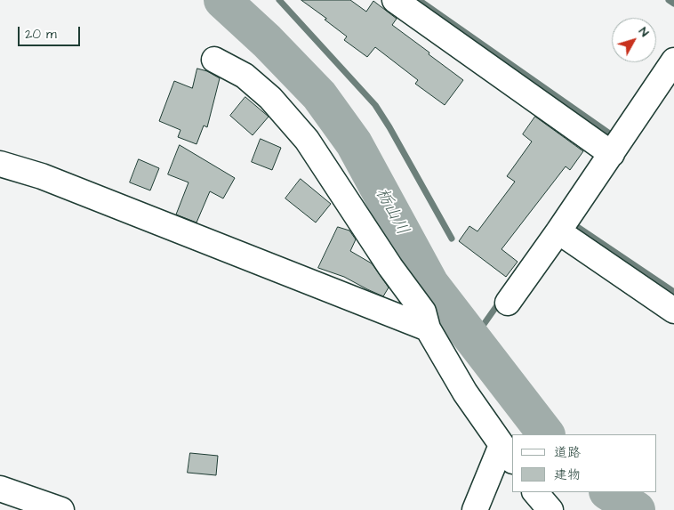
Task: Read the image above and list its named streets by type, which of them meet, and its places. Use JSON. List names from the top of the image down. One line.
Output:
{"water":["栃山川"],"legend":["道路","建物"],"scale_bar":"20 m","north":"top right"}
